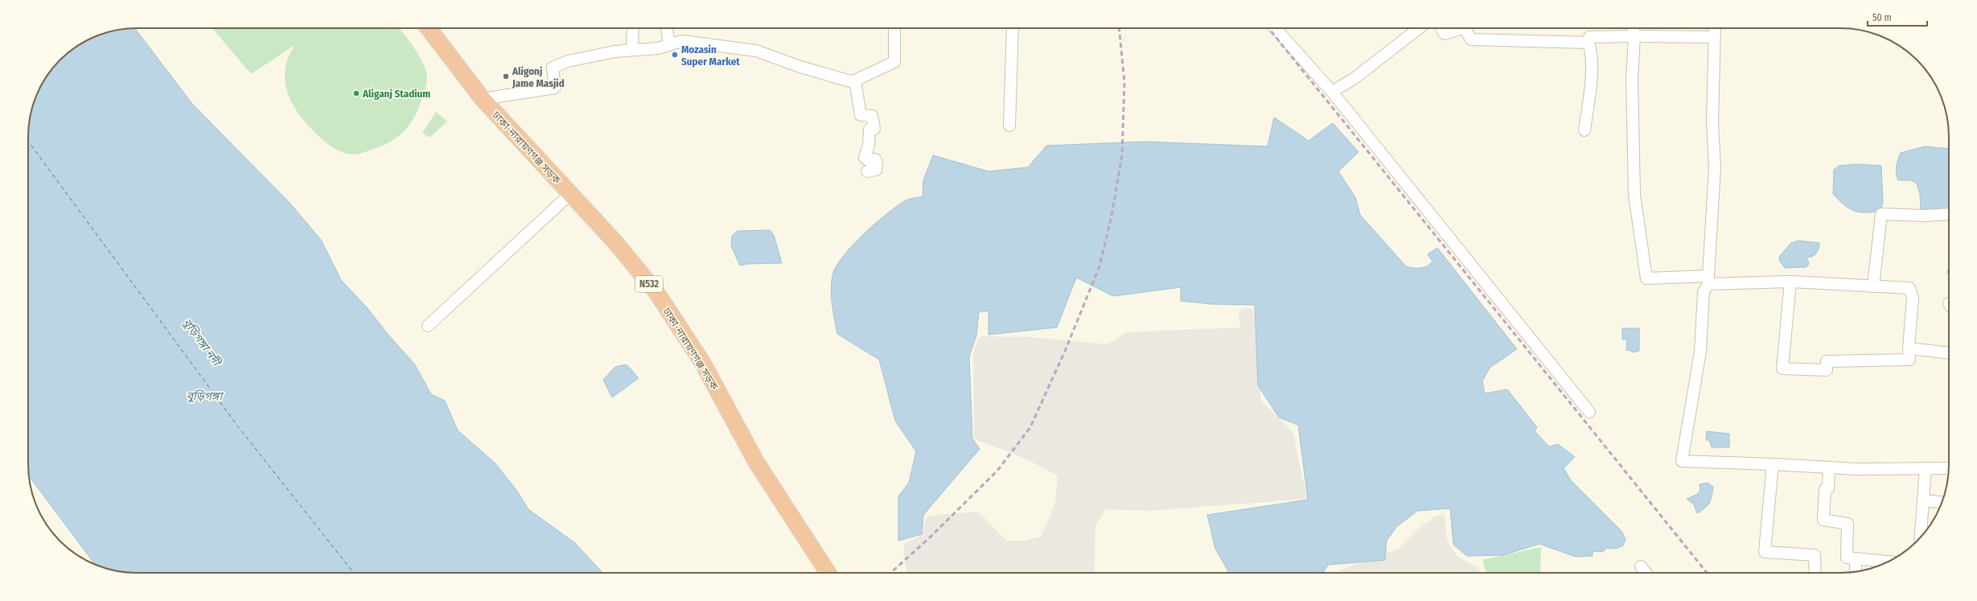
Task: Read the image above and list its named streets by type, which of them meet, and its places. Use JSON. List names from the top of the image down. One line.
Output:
{"streets":{"highway":["ঢাকা-নারায়ণগঞ্জ সড়ক","N532"]},"water":["বুড়িগঙ্গা নদী","বুড়িগঙ্গা"],"places":["Mozasin Super Market","Aligonj Jame Masjid","Aliganj Stadium"],"scale_bar":"50 m"}
